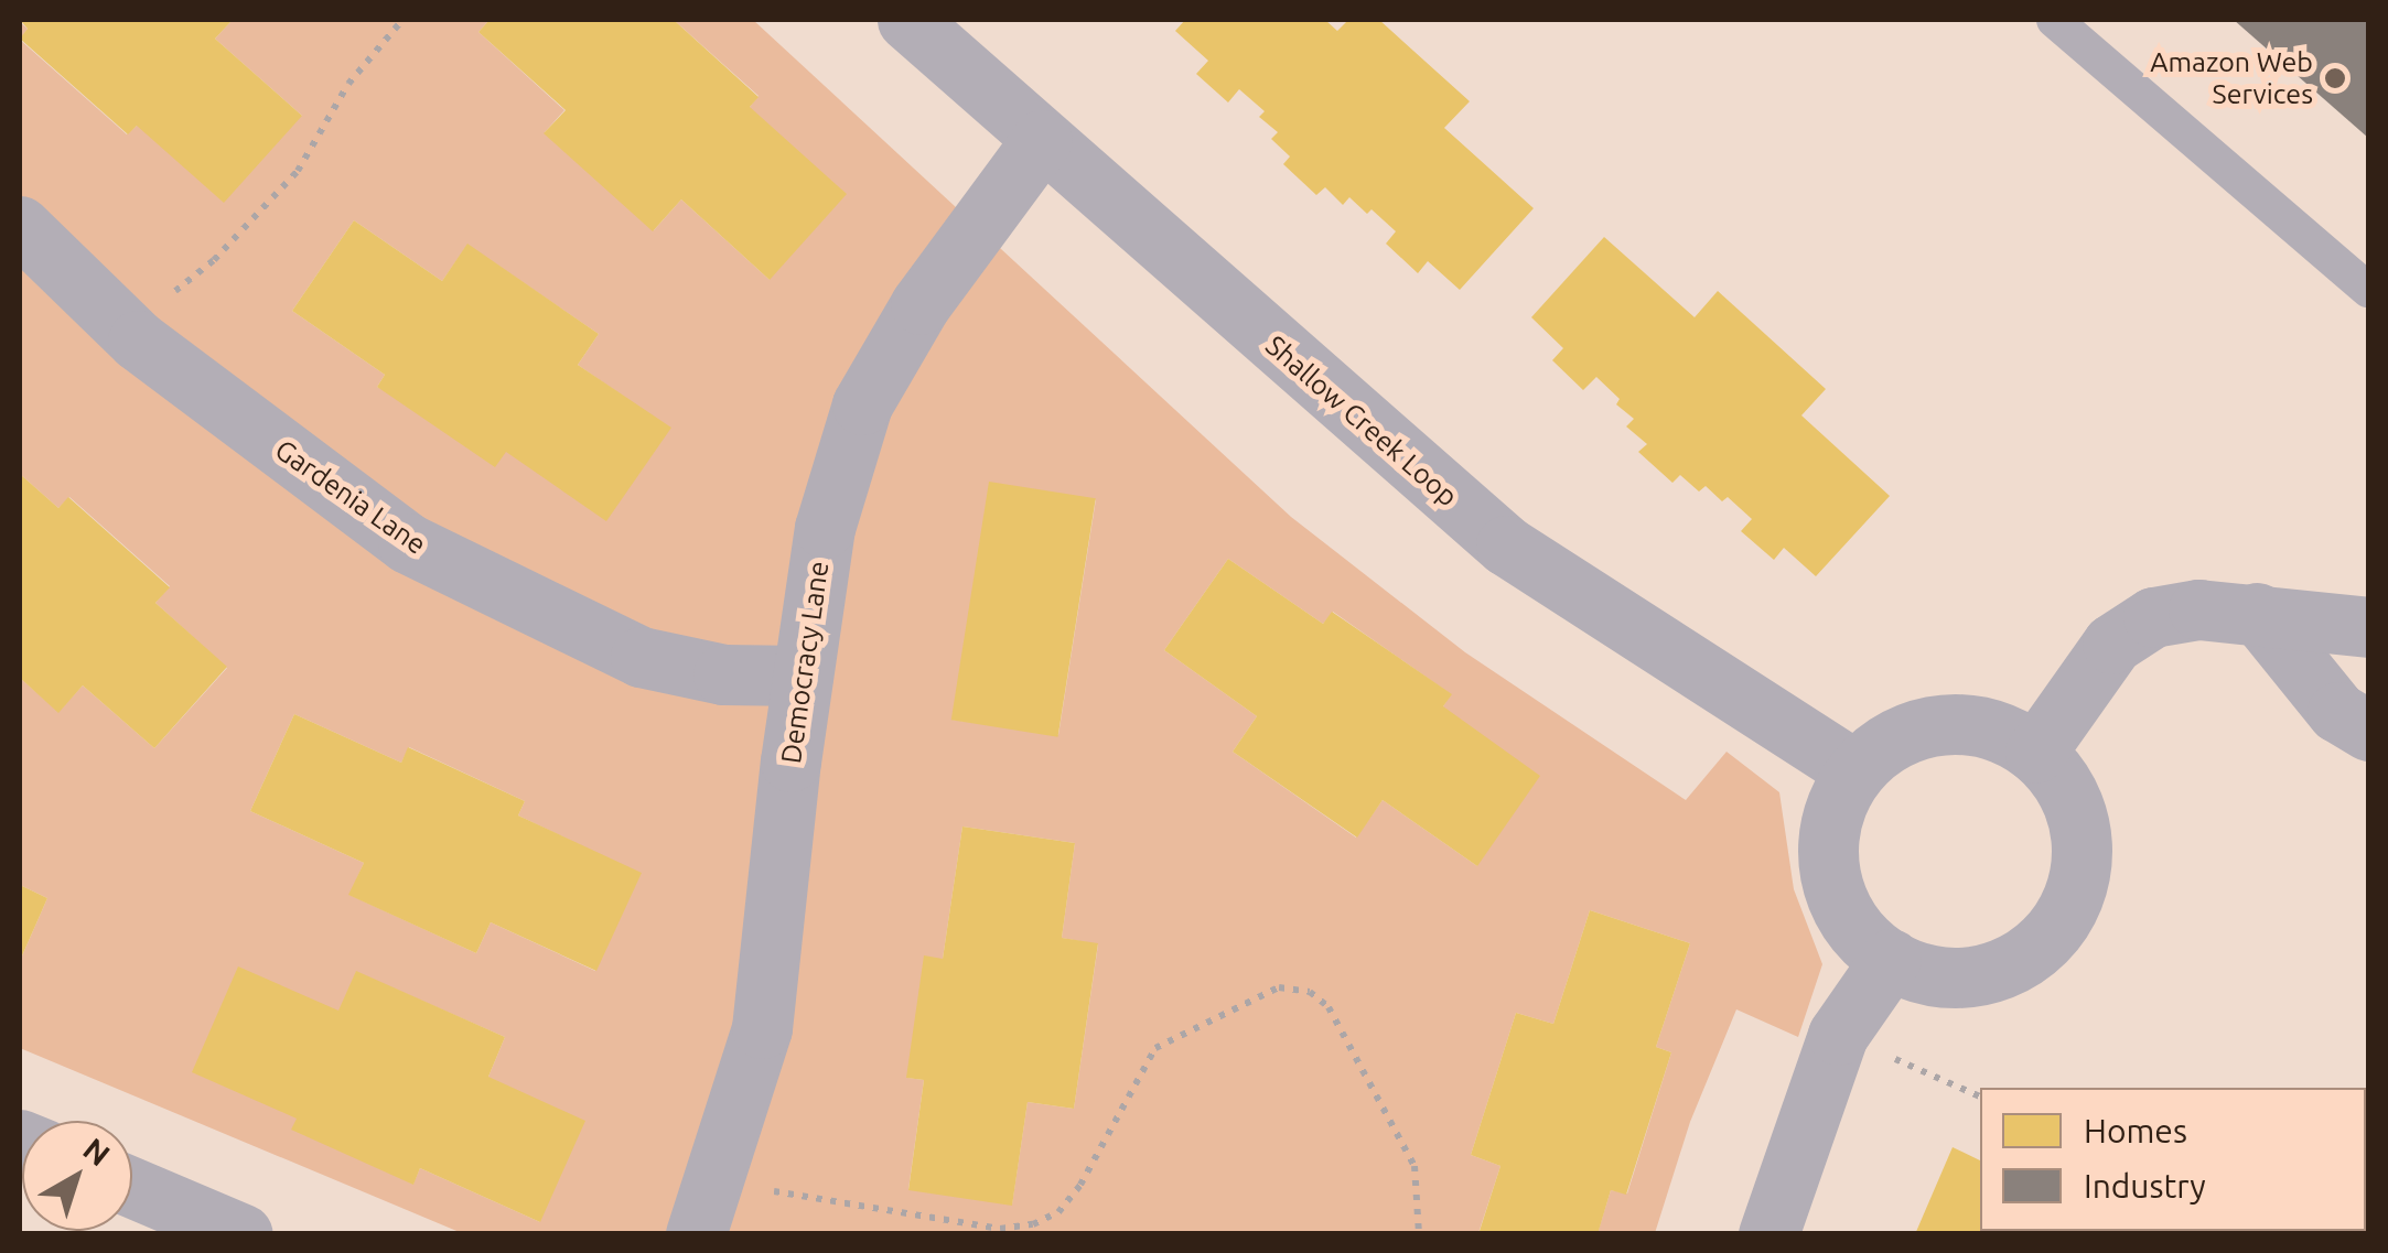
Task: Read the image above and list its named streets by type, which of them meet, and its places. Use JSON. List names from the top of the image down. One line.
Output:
{"streets":{"street":["Shallow Creek Loop","Gardenia Lane","Democracy Lane"]},"crossings":[["Shallow Creek Loop","Democracy Lane"],["Gardenia Lane","Democracy Lane"]],"places":["Amazon Web Services"],"legend":["Homes","Industry"],"north":"top right"}
